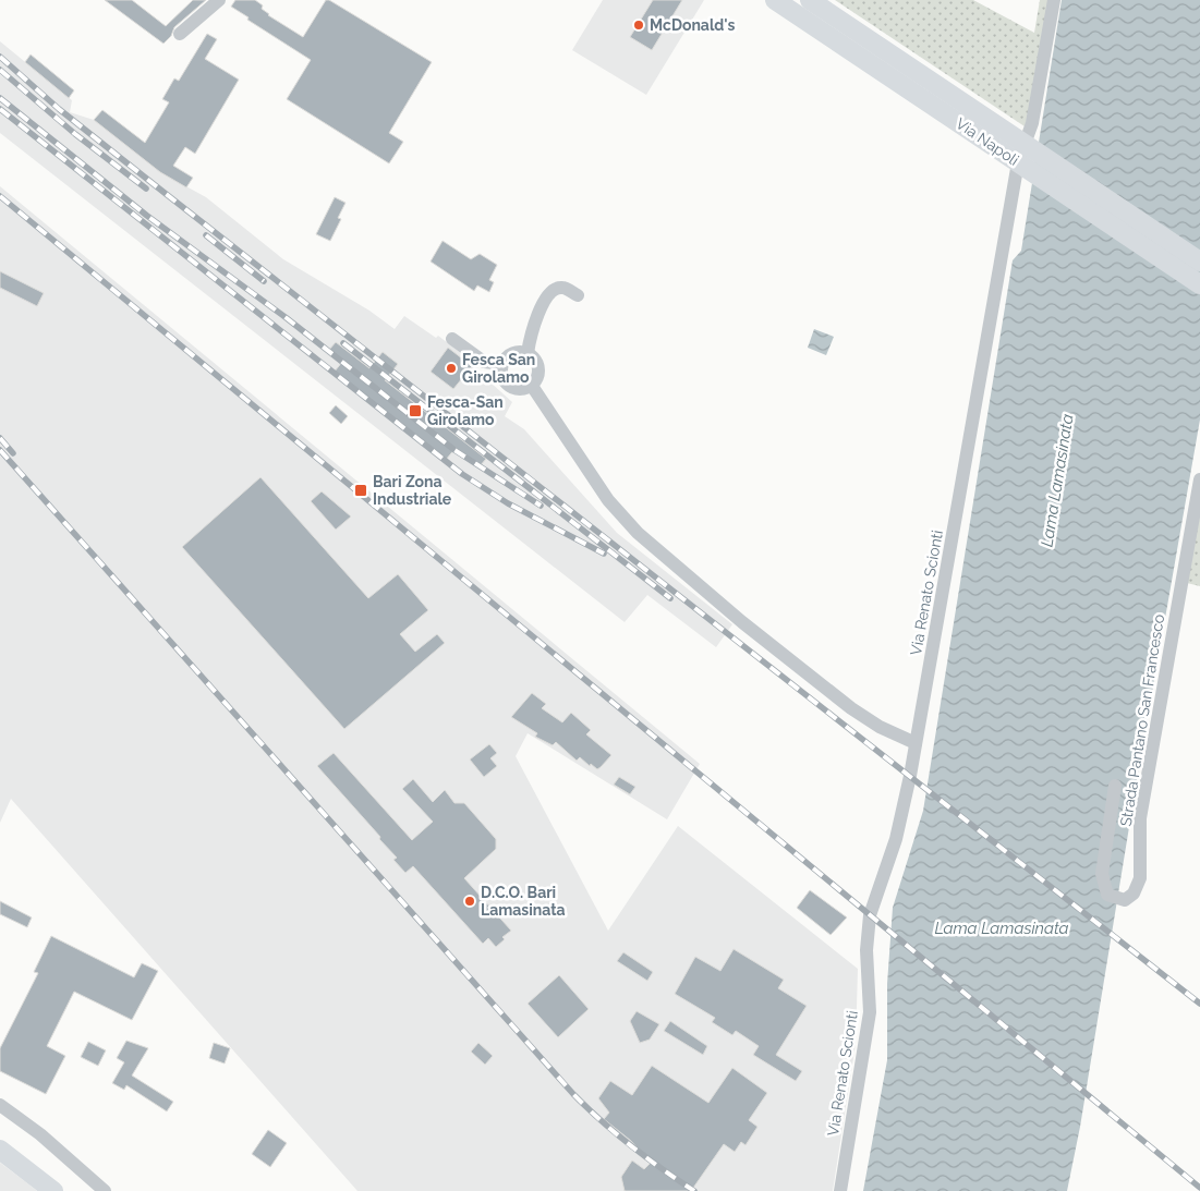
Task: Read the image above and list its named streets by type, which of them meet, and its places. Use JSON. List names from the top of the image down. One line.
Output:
{"streets":{"main road":["Via Napoli"],"street":["Via Renato Scionti","Strada Pantano San Francesco"]},"crossings":[["Via Napoli","Via Renato Scionti"]],"water":["Lama Lamasinata"],"places":{"other":["McDonald's","Fesca San Girolamo","D.C.O. Bari Lamasinata"],"transit":["Fesca-San Girolamo","Bari Zona Industriale"]}}
